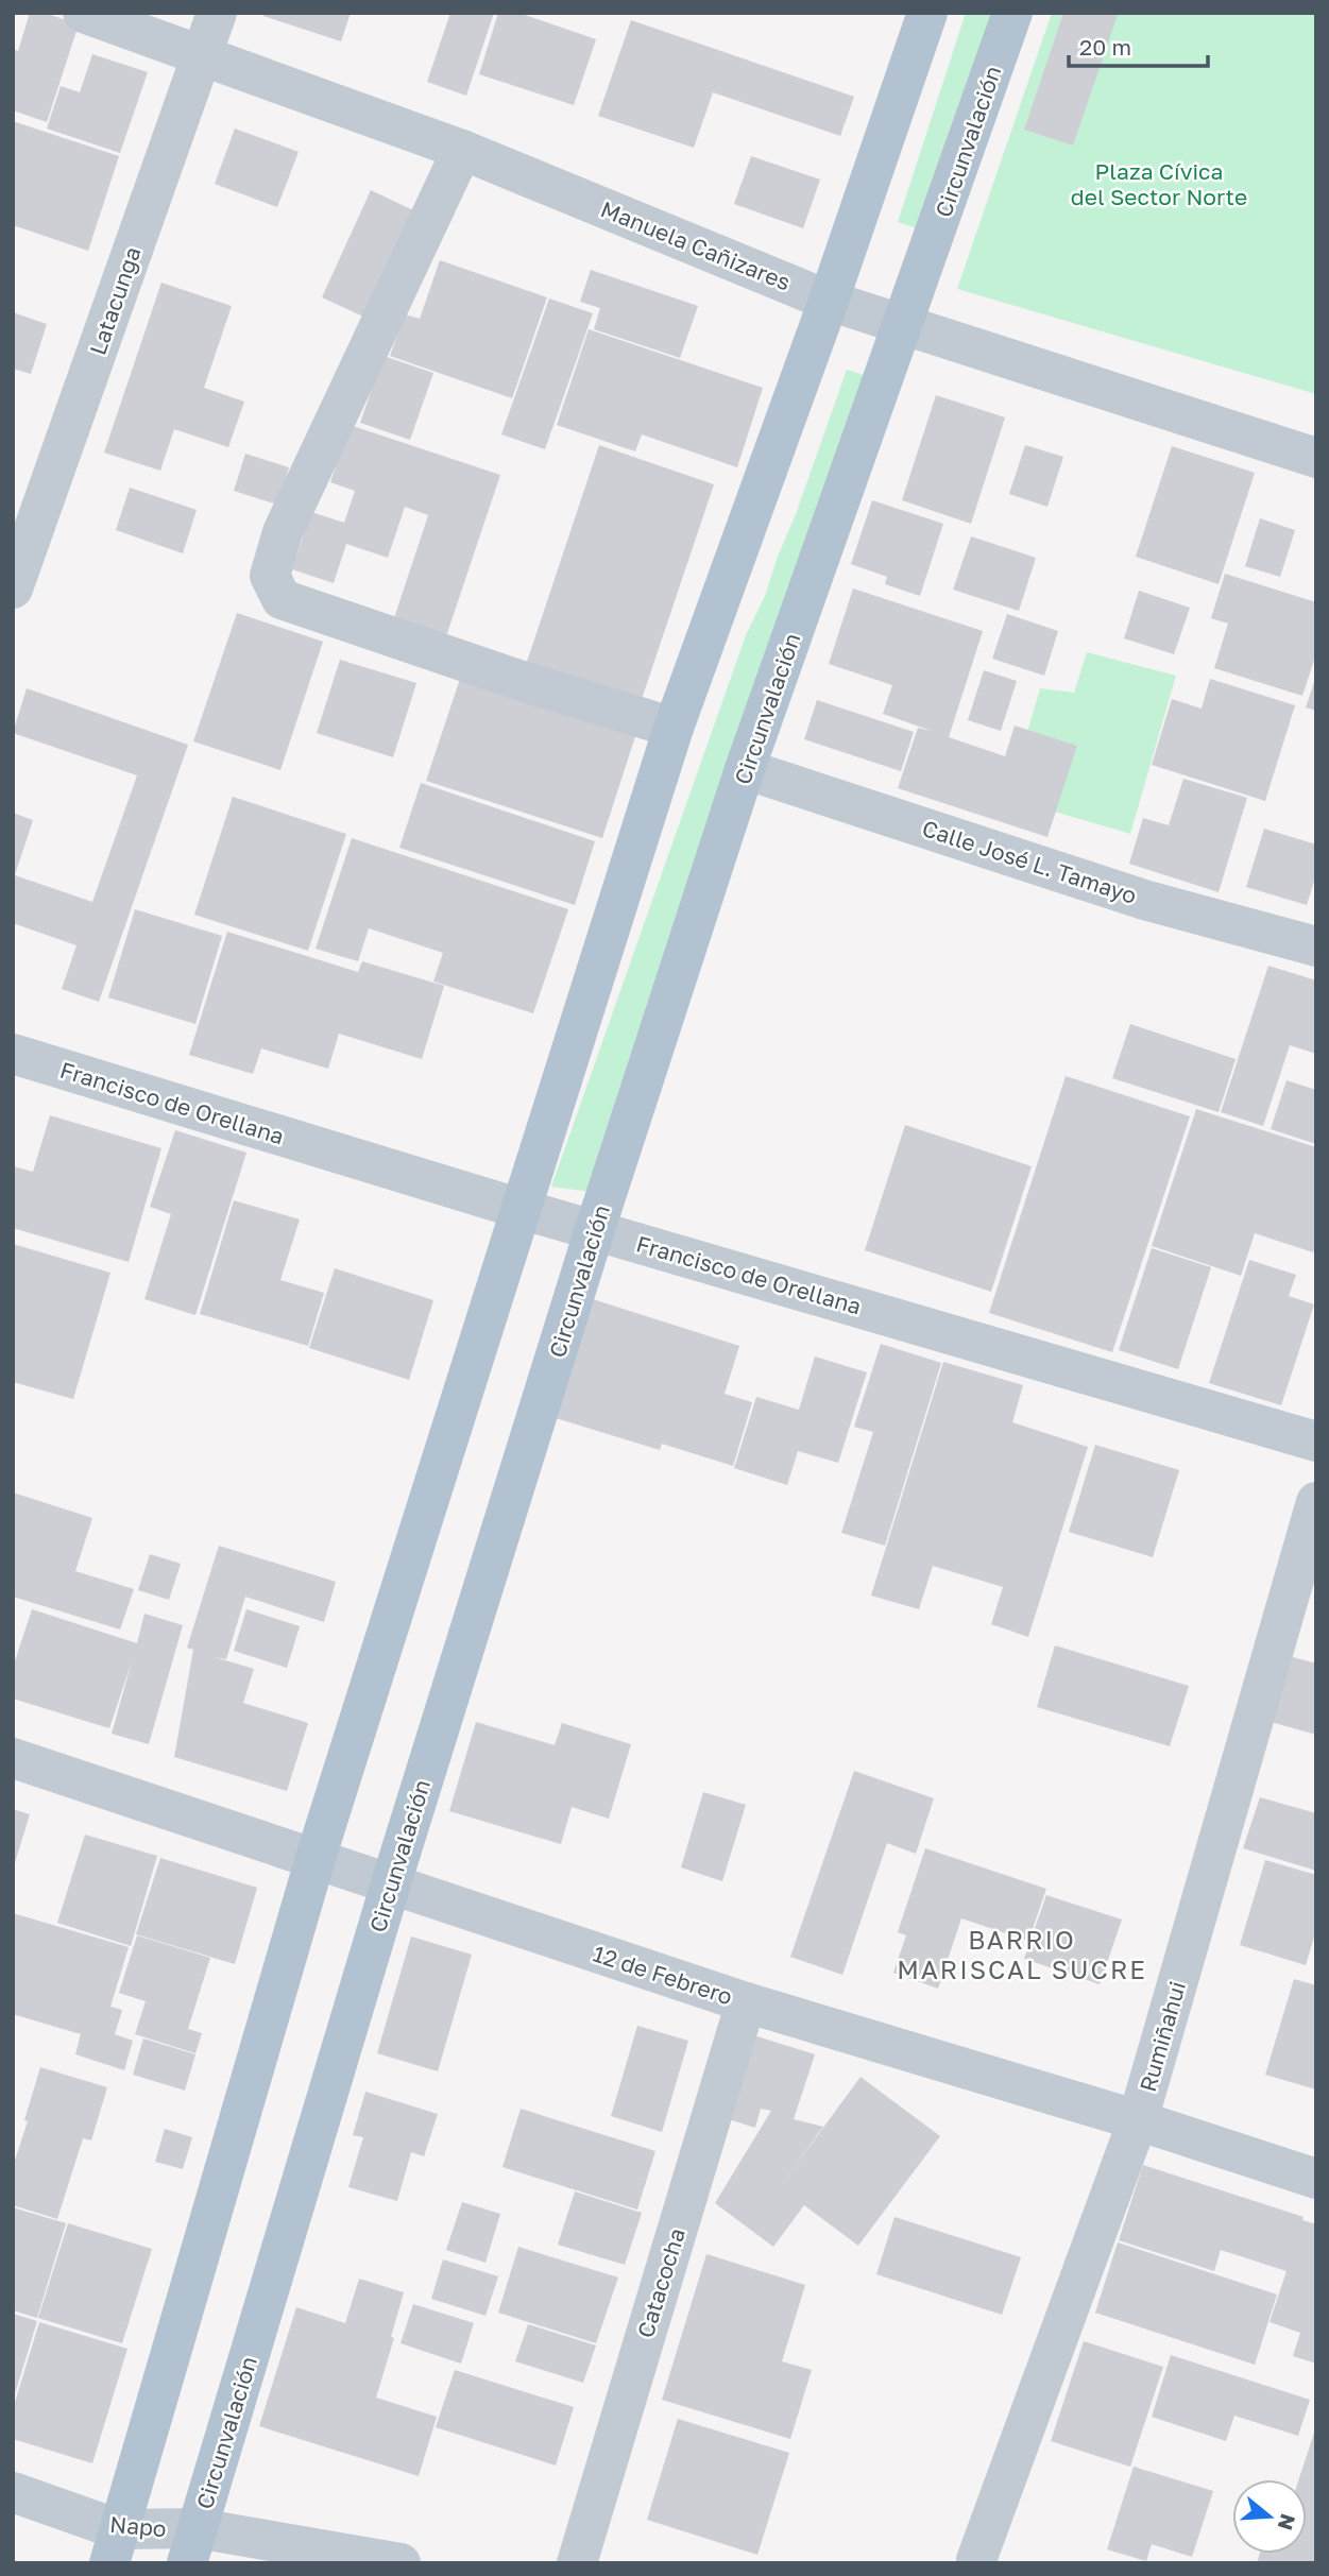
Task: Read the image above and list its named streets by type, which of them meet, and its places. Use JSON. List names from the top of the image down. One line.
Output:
{"streets":{"main road":["Circunvalación"],"street":["Manuela Cañizares","Latacunga","Calle José L. Tamayo","Francisco de Orellana","12 de Febrero","Rumiñahui","Catacocha","Napo"]},"crossings":[["Circunvalación","Manuela Cañizares"],["Circunvalación","Calle José L. Tamayo"],["Circunvalación","Francisco de Orellana"],["Circunvalación","12 de Febrero"],["Circunvalación","Napo"],["Manuela Cañizares","Latacunga"],["12 de Febrero","Rumiñahui"],["12 de Febrero","Catacocha"]],"districts":["BARRIO MARISCAL SUCRE"],"parks":["Plaza Cívica del Sector Norte"],"scale_bar":"20 m","north":"right"}
